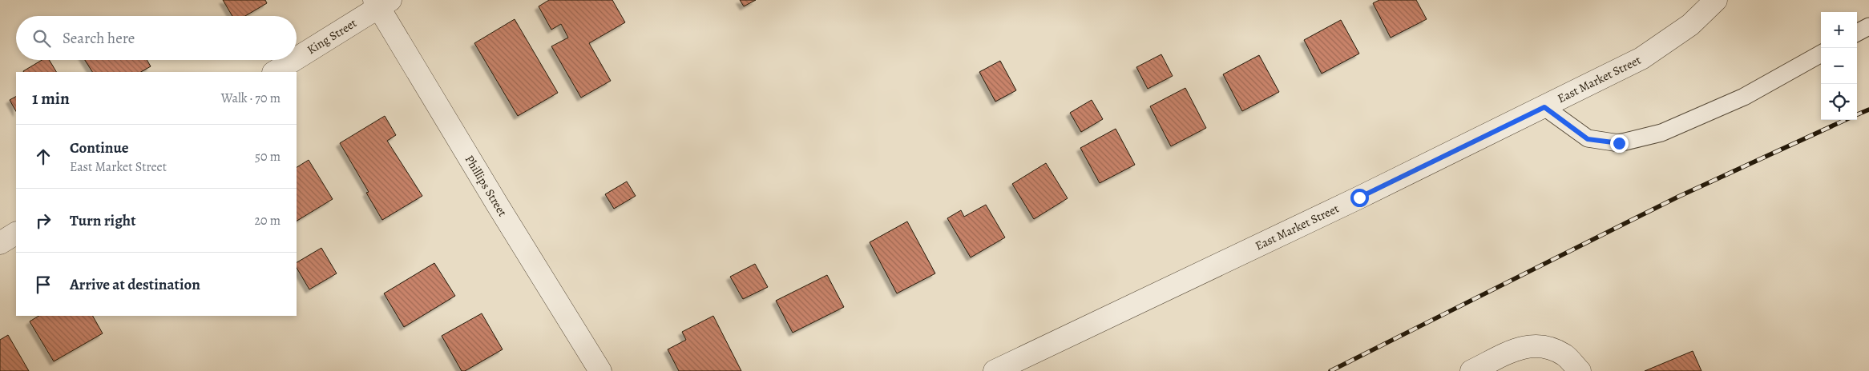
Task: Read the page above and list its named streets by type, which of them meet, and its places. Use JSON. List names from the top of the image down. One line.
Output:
{"streets":{"street":["King Street","East Market Street","Phillips Street"]},"crossings":[["King Street","Phillips Street"]],"page":{"map_buttons":["+","−"],"search":"Search here","heading":["1 min","Walk · 70 m"],"list":[["Continue","East Market Street","50 m"],["Turn right","20 m"],"Arrive at destination"]}}
